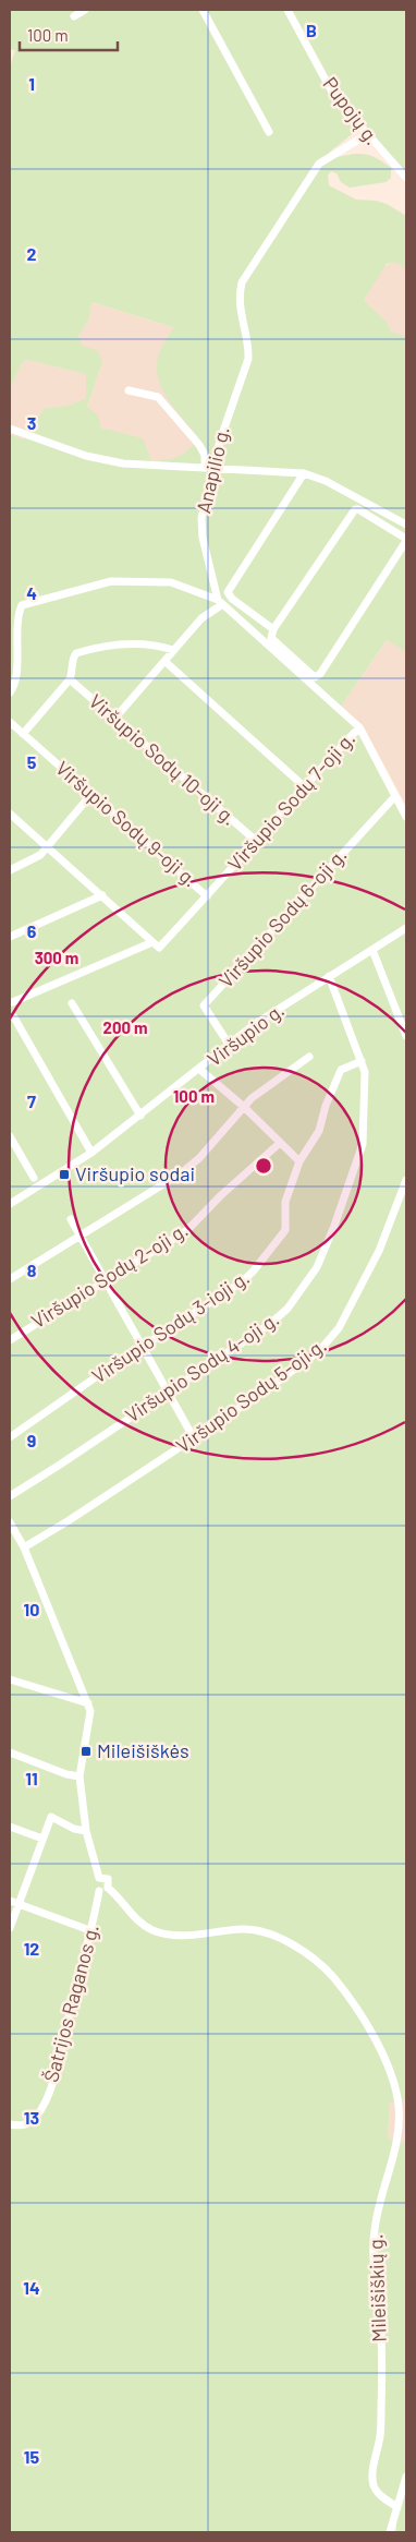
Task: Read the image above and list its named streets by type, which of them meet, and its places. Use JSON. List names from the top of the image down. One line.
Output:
{"streets":{"street":["Pupojų g.","Anapilio g.","Viršupio Sodų 10-oji g.","Viršupio Sodų 7-oji g.","Viršupio Sodų 9-oji g.","Viršupio Sodų 6-oji g.","Viršupio g.","Viršupio Sodų 2-oji g.","Viršupio Sodų 3-ioji g.","Viršupio Sodų 4-oji g.","Viršupio Sodų 5-oji g.","Šatrijos Raganos g.","Mileišiškių g."]},"crossings":[["Pupojų g.","Anapilio g."],["Viršupio Sodų 10-oji g.","Viršupio Sodų 7-oji g."],["Viršupio Sodų 7-oji g.","Viršupio Sodų 9-oji g."],["Viršupio Sodų 6-oji g.","Viršupio g."],["Viršupio g.","Viršupio Sodų 4-oji g."],["Viršupio Sodų 3-ioji g.","Viršupio Sodų 4-oji g."],["Šatrijos Raganos g.","Mileišiškių g."]],"places":{"transit":["Viršupio sodai","Mileišiškės"]},"scale_bar":"100 m","grid":{"columns":["B"],"rows":["1","2","3","4","5","6","7","8","9","10","11","12","13","14","15"]},"rings":["300 m","200 m","100 m"]}
